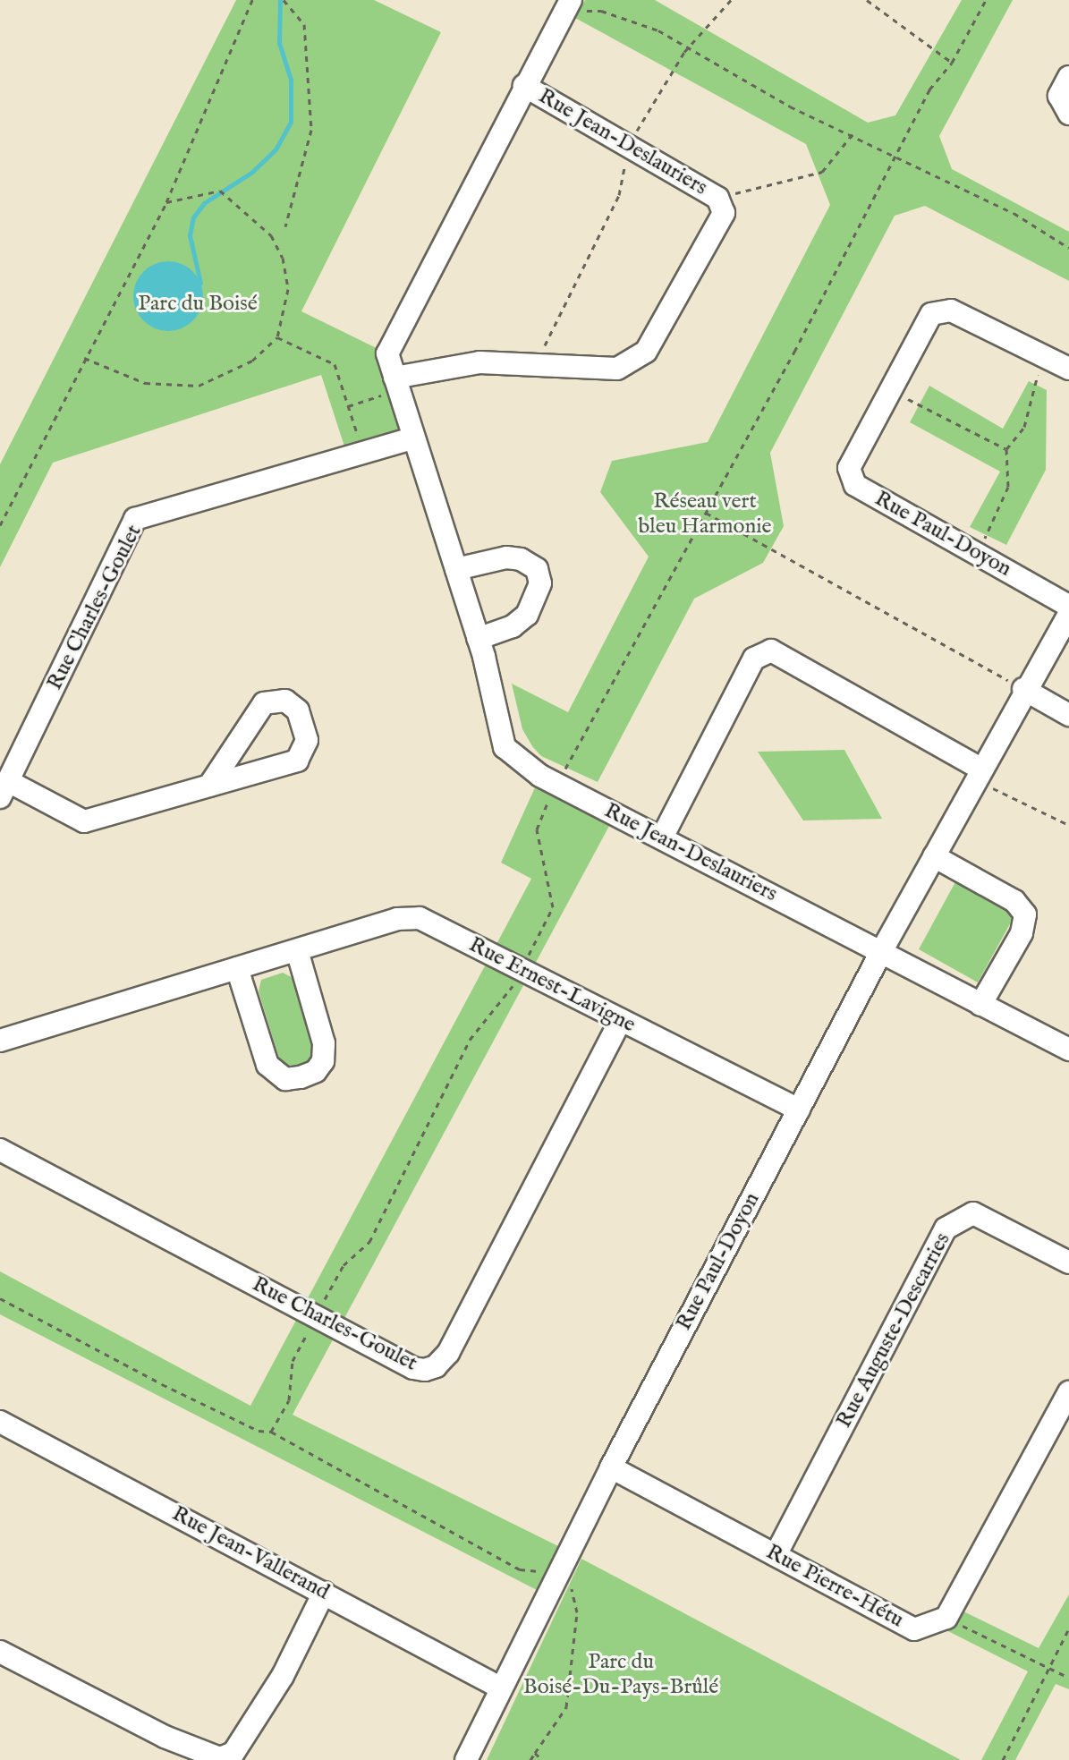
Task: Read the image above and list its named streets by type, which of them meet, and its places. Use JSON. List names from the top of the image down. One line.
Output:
{"streets":{"street":["Rue Jean-Deslauriers","Rue Paul-Doyon","Rue Charles-Goulet","Rue Ernest-Lavigne","Rue Auguste-Descarries","Rue Jean-Vallerand","Rue Pierre-Hétu"]},"crossings":[["Rue Jean-Deslauriers","Rue Paul-Doyon"],["Rue Jean-Deslauriers","Rue Charles-Goulet"],["Rue Paul-Doyon","Rue Ernest-Lavigne"],["Rue Paul-Doyon","Rue Jean-Vallerand"],["Rue Paul-Doyon","Rue Pierre-Hétu"],["Rue Charles-Goulet","Rue Ernest-Lavigne"],["Rue Auguste-Descarries","Rue Pierre-Hétu"]],"parks":["Parc du Boisé","Réseau vert bleu Harmonie","Parc du Boisé-Du-Pays-Brûlé"]}
